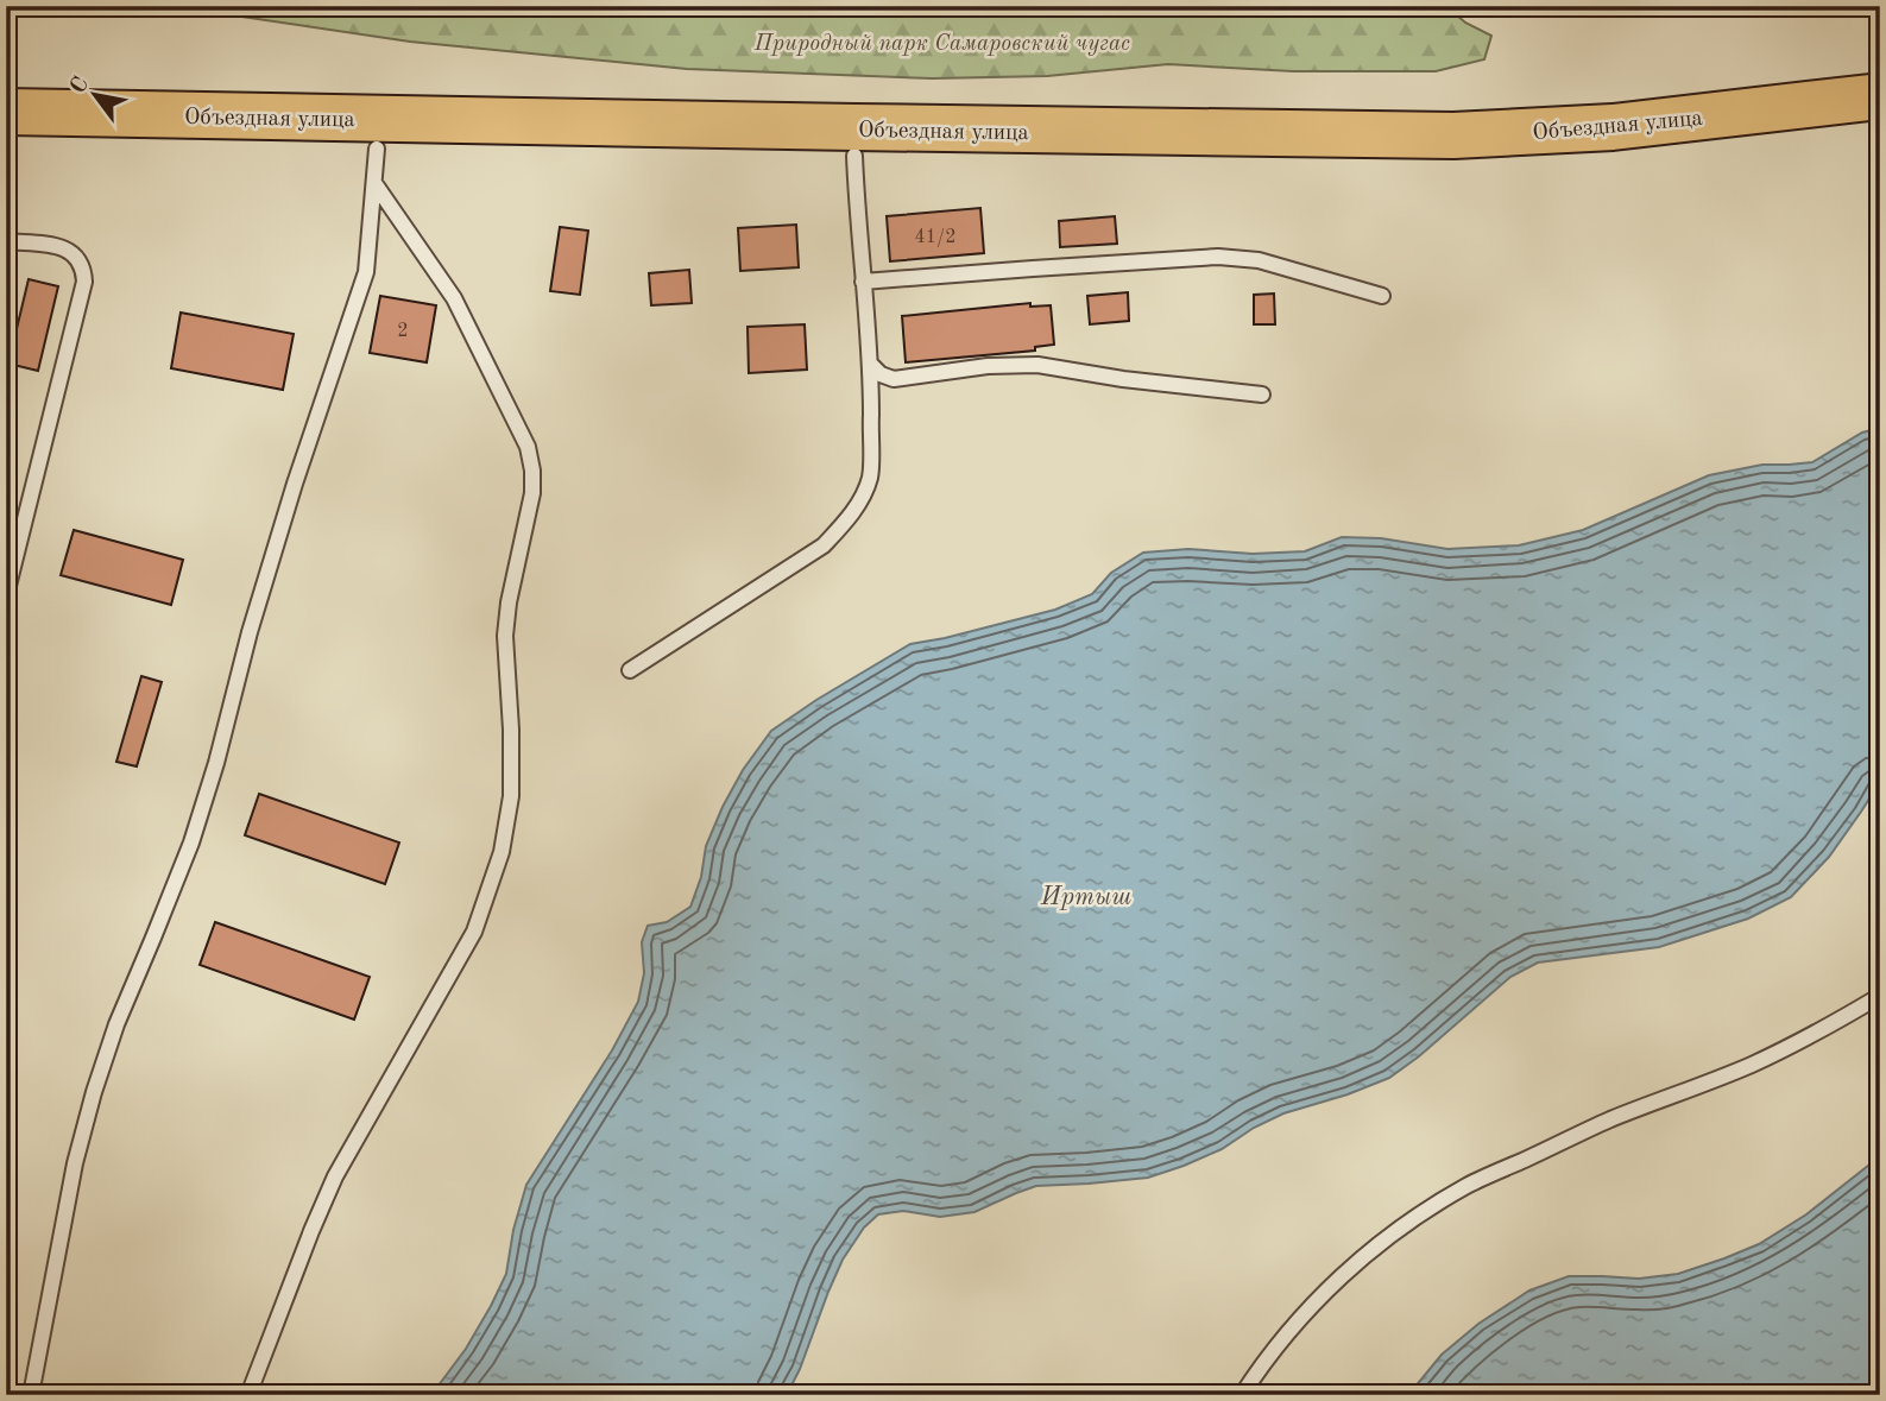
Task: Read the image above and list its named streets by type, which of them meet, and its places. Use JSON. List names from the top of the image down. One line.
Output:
{"streets":{"main road":["Объездная улица"]},"water":["Иртыш"],"parks":["Природный парк Самаровский чугас"],"house_numbers":["41/2","2"],"north":"top left"}
